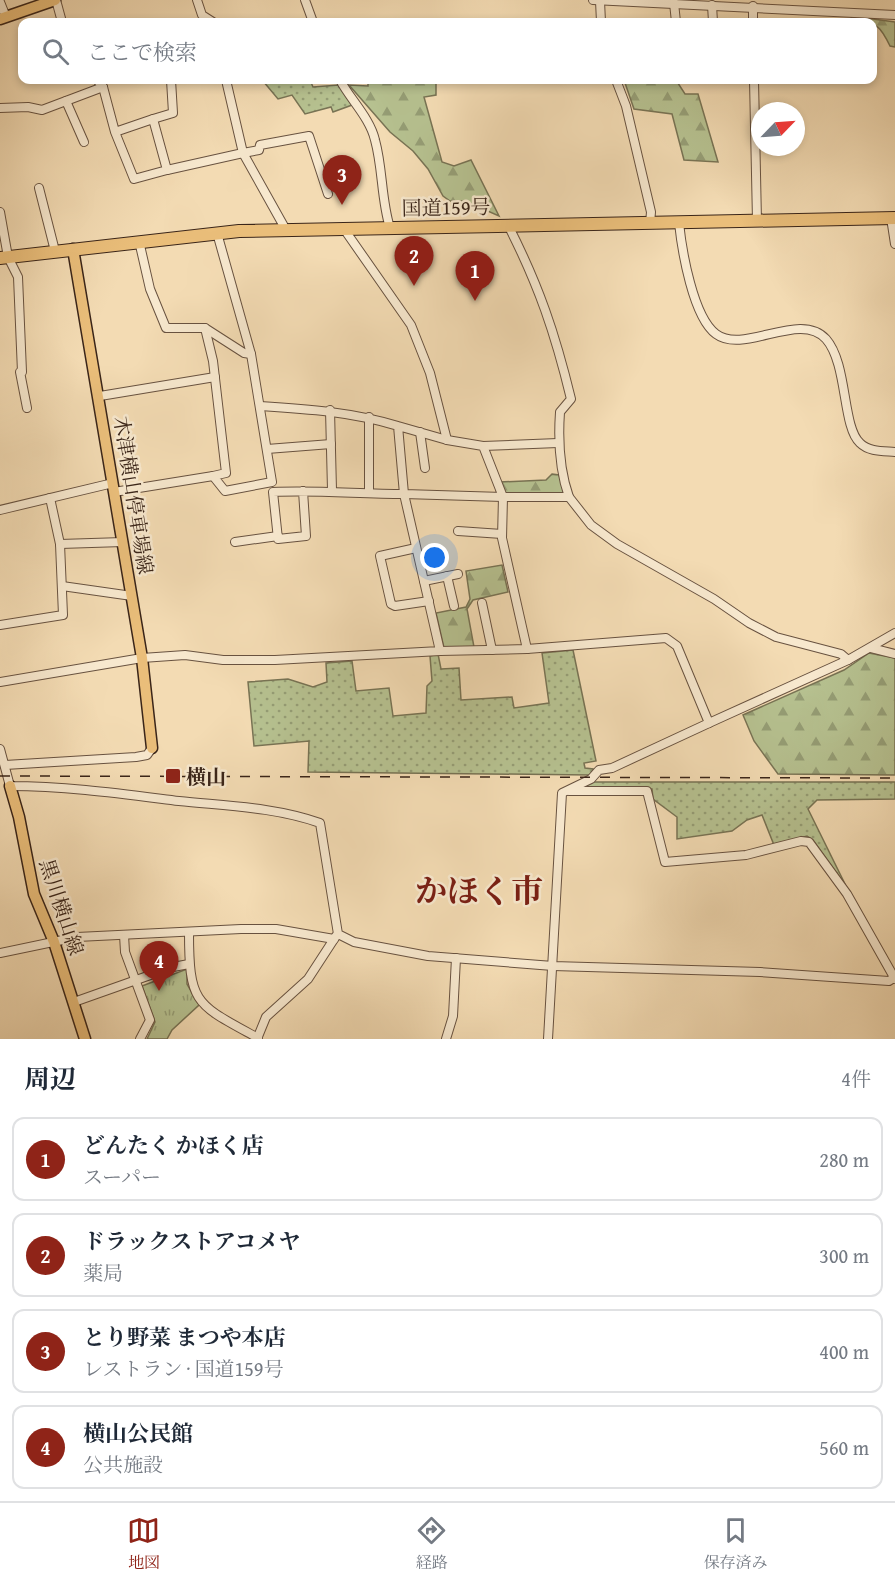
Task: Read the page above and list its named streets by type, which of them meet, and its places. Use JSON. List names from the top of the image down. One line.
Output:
{"streets":{"highway":["国道159号"],"main road":["木津横山停車場線","黒川横山線"]},"crossings":[["国道159号","木津横山停車場線"]],"districts":["かほく市"],"places":{"transit":["横山"]},"north":"top right","page":{"search":"ここで検索","pins":["3","2","1","4"],"heading":["周辺","4件"],"list":[{"mark":"1","name":"どんたく かほく店","note":"スーパー","value":"280 m"},{"mark":"2","name":"ドラックストアコメヤ","note":"薬局","value":"300 m"},{"mark":"3","name":"とり野菜 まつや本店","note":"レストラン · 国道159号","value":"400 m"},{"mark":"4","name":"横山公民館","note":"公共施設","value":"560 m"}],"nav":["地図","経路","保存済み"]}}
